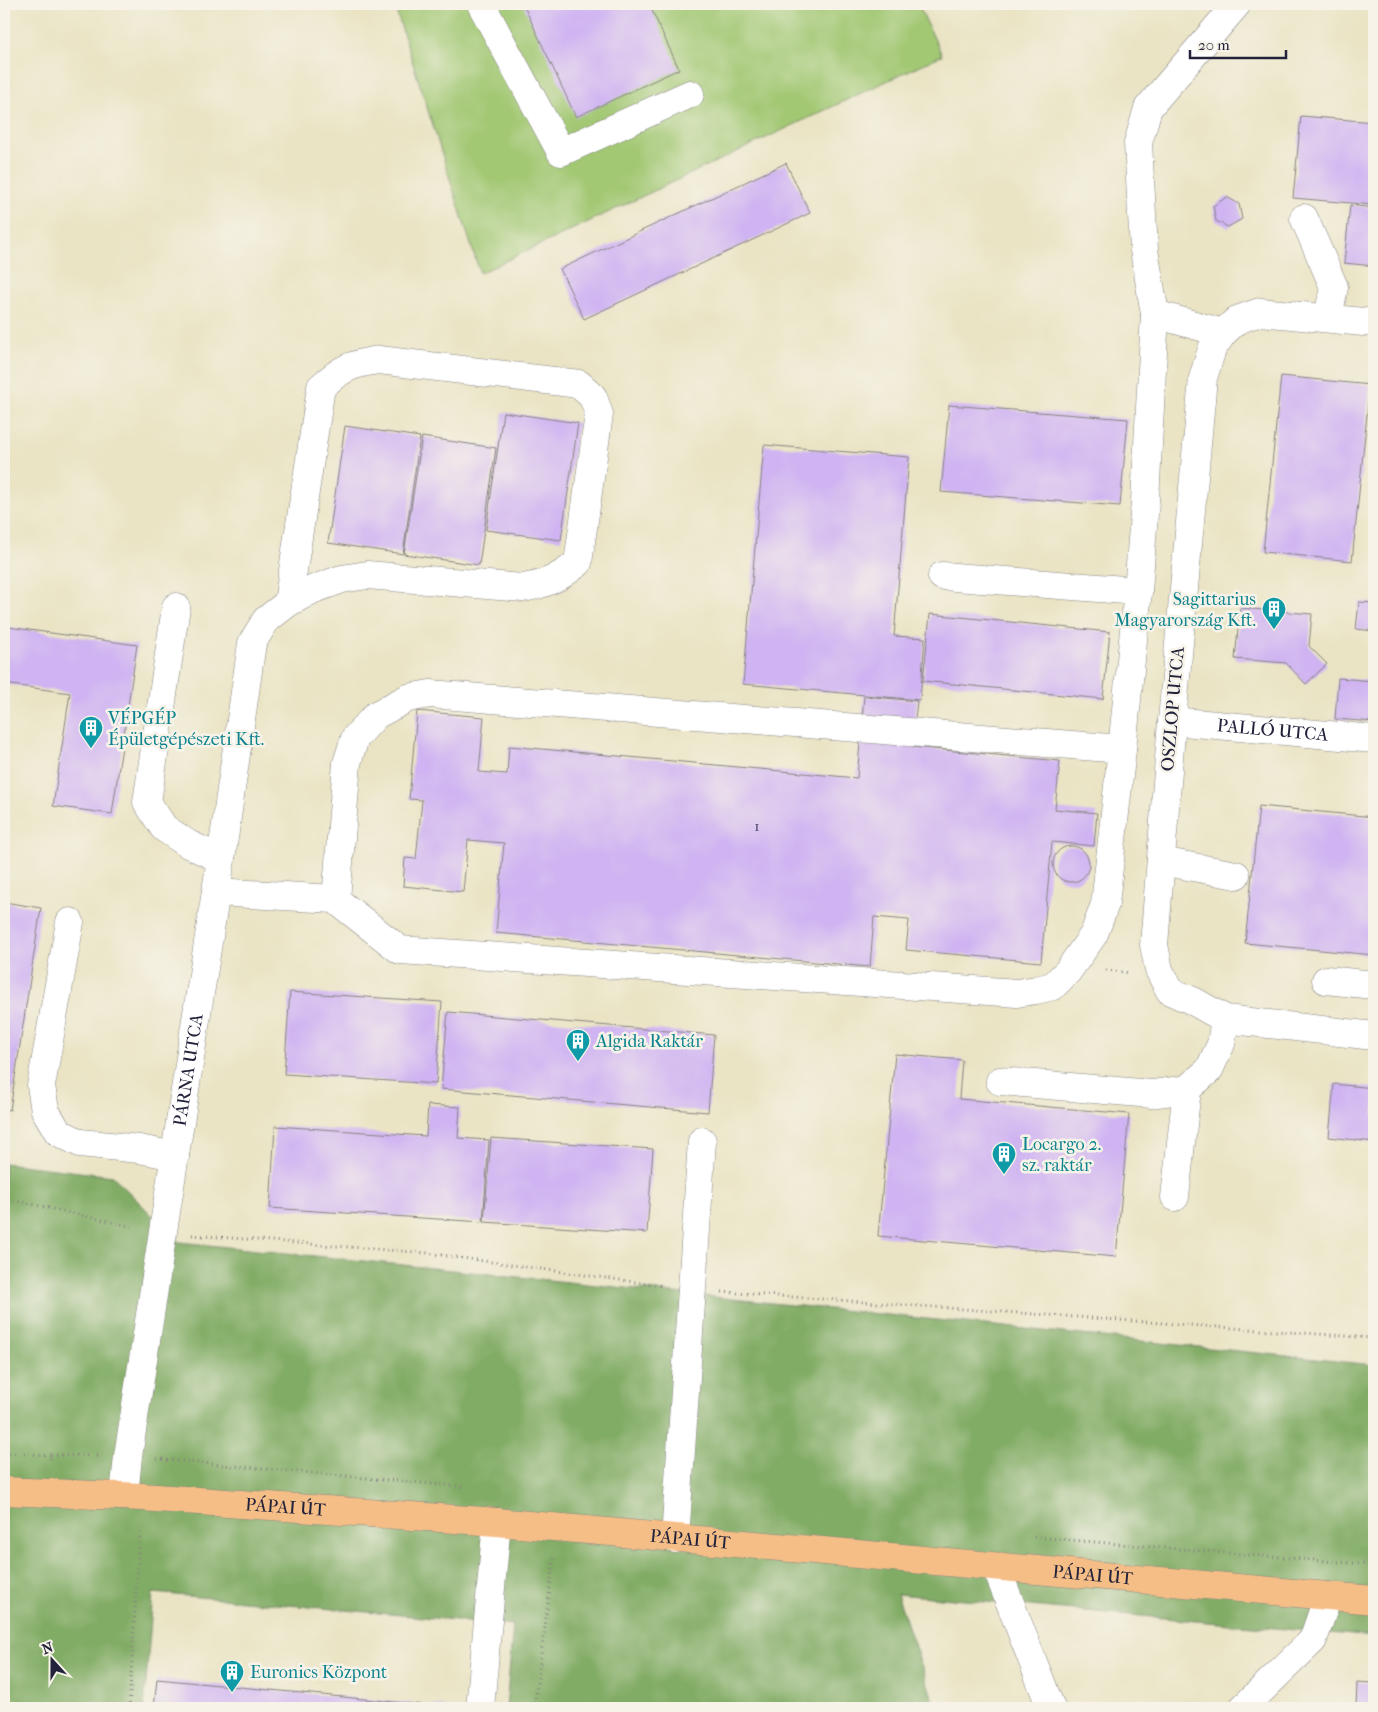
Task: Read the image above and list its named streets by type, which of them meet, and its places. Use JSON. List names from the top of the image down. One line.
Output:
{"streets":{"main road":["PÁPAI ÚT"],"street":["OSZLOP UTCA","PALLÓ UTCA","PÁRNA UTCA"]},"crossings":[["OSZLOP UTCA","PALLÓ UTCA"],["PÁRNA UTCA","PÁPAI ÚT"]],"places":{"building":["Sagittarius Magyarország Kft.","VÉPGÉP Épületgépészeti Kft.","Algida Raktár","Locargo 2. sz. raktár","Euronics Központ"]},"house_numbers":["1"],"scale_bar":"20 m","north":"top"}
